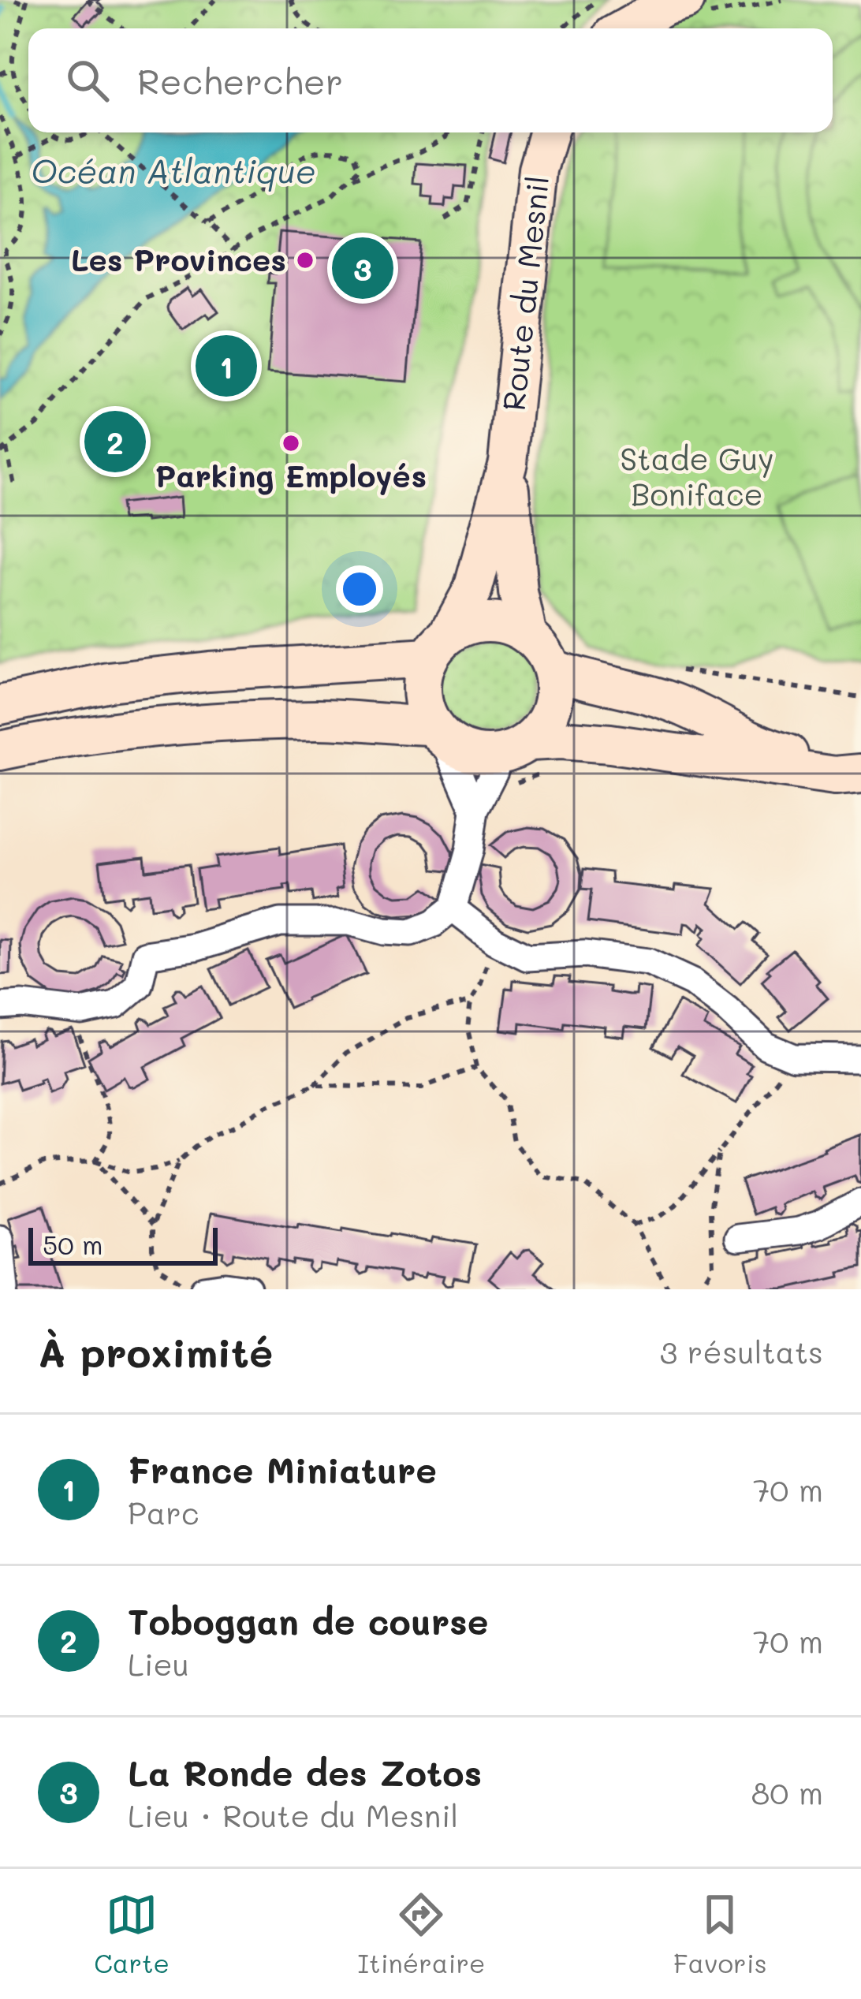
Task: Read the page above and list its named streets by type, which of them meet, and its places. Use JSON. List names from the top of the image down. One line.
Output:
{"streets":{"street":["Route du Mesnil"]},"water":["Océan Atlantique"],"parks":["Stade Guy Boniface"],"places":["Les Provinces","Parking Employés"],"scale_bar":"50 m","page":{"search":"Rechercher","pins":["3","1","2"],"scale":"50 m","heading":["À proximité","3 résultats"],"list":[{"mark":"1","name":"France Miniature","note":"Parc","value":"70 m"},{"mark":"2","name":"Toboggan de course","note":"Lieu","value":"70 m"},{"mark":"3","name":"La Ronde des Zotos","note":"Lieu · Route du Mesnil","value":"80 m"}],"nav":["Carte","Itinéraire","Favoris"]}}
